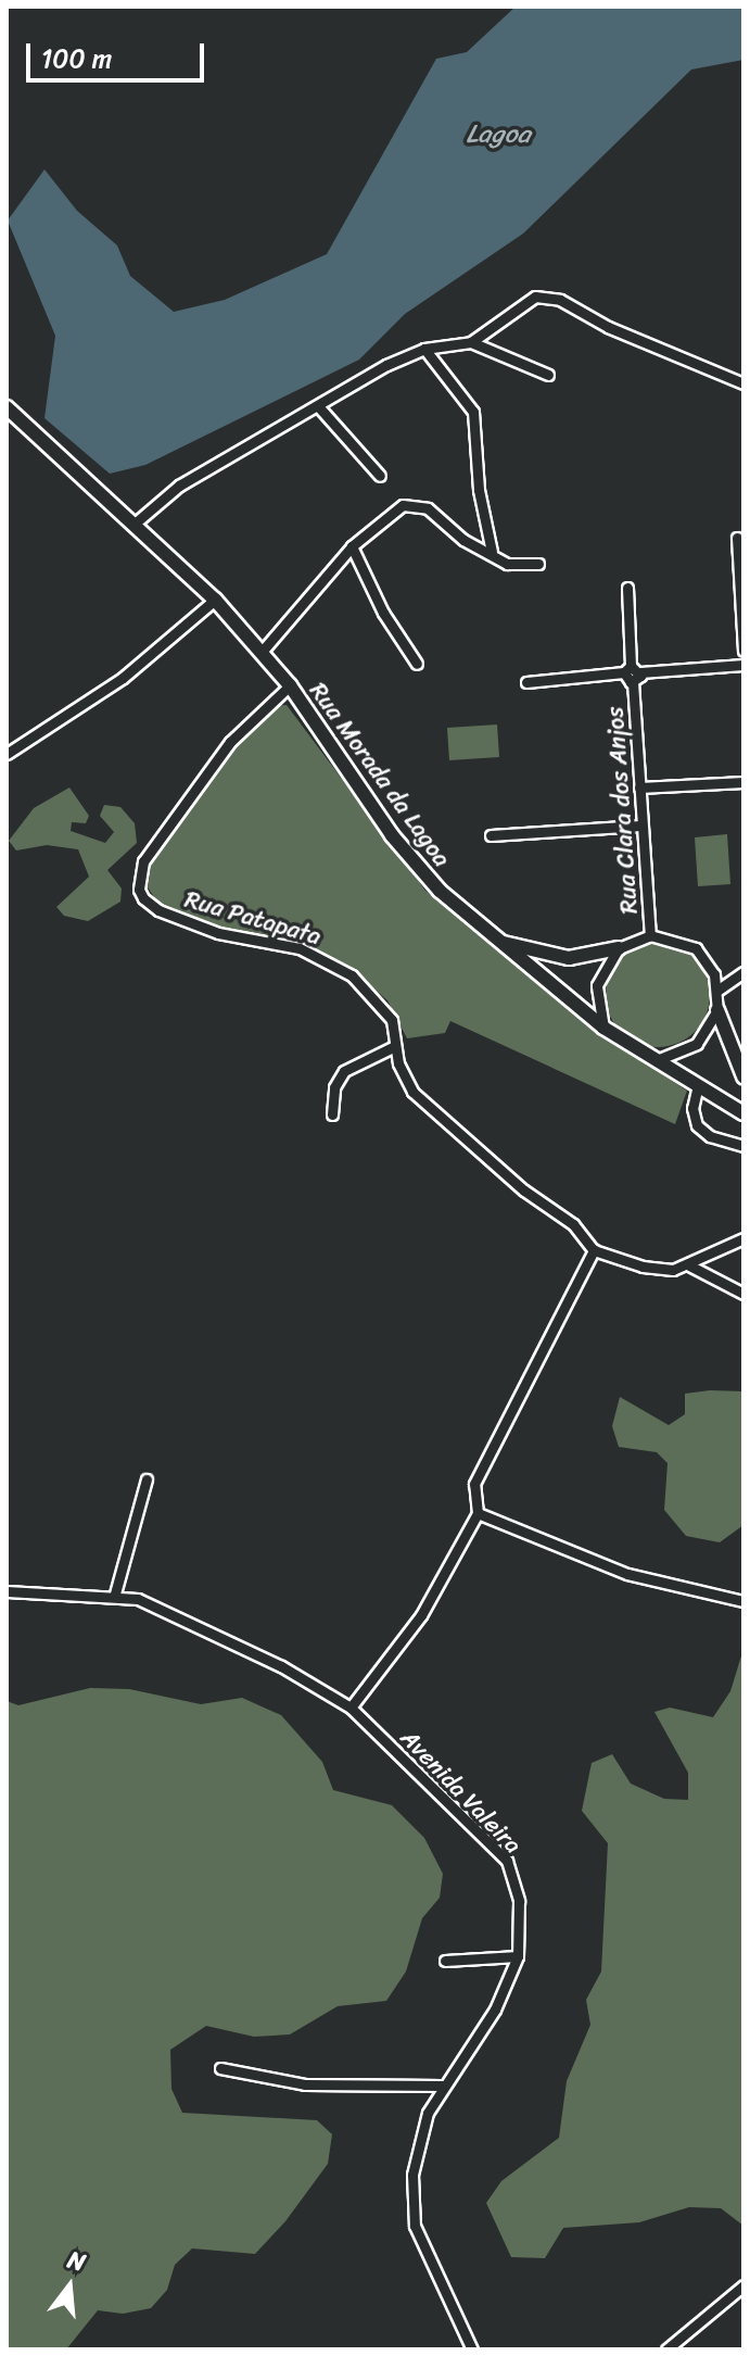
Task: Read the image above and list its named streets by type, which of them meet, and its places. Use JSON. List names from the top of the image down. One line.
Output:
{"streets":{"street":["Rua Morada da Lagoa","Rua Clara dos Anjos","Rua Patapata","Avenida Valeira"]},"crossings":[["Rua Morada da Lagoa","Rua Clara dos Anjos"],["Rua Morada da Lagoa","Rua Patapata"]],"water":["Lagoa"],"scale_bar":"100 m","north":"top"}
